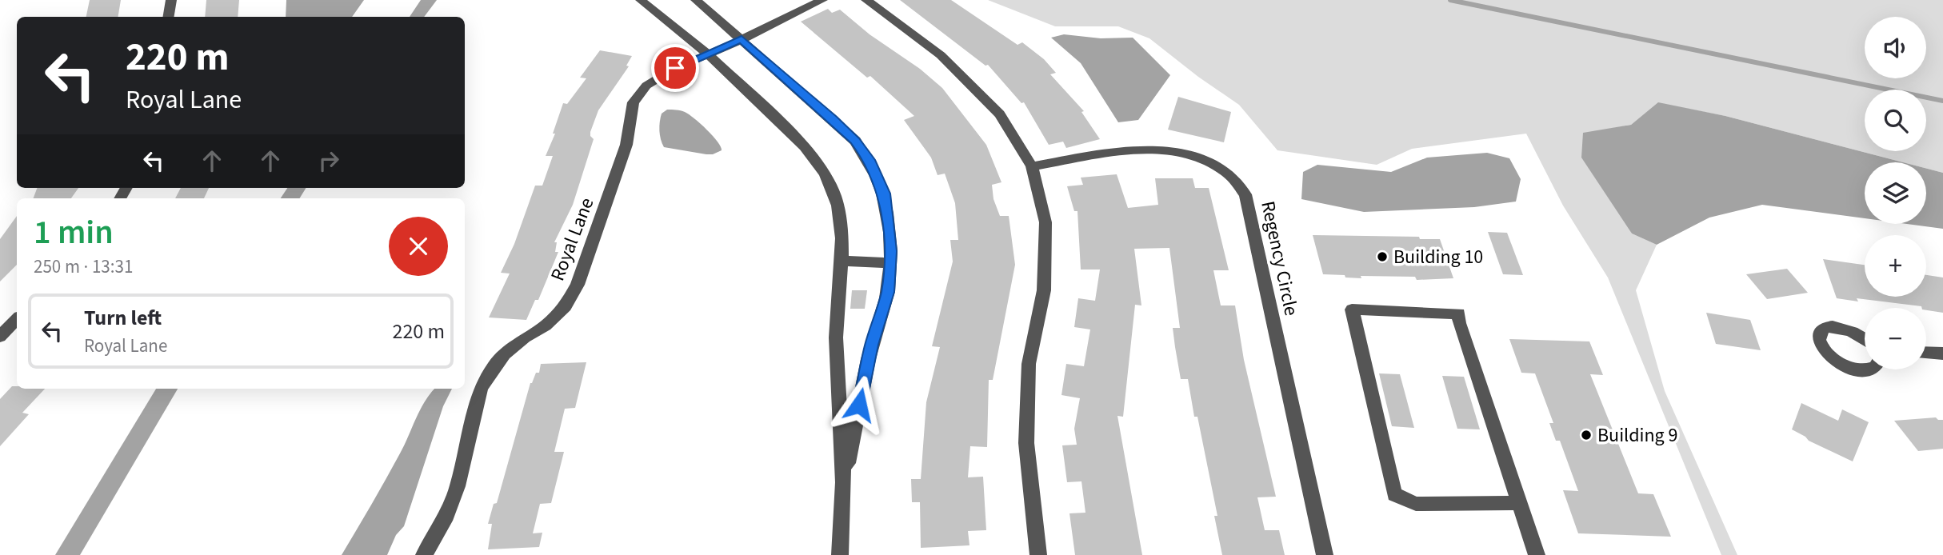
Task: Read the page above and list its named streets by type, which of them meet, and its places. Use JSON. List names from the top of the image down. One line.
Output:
{"streets":{"street":["Royal Lane","Regency Circle"]},"places":["Building 10","Building 9"],"page":{"map_buttons":["+","−"],"turn":["220 m","Royal Lane"],"heading":["1 min","250 m · 13:31"],"list":[{"name":"Turn left","note":"Royal Lane","value":"220 m"}]}}
